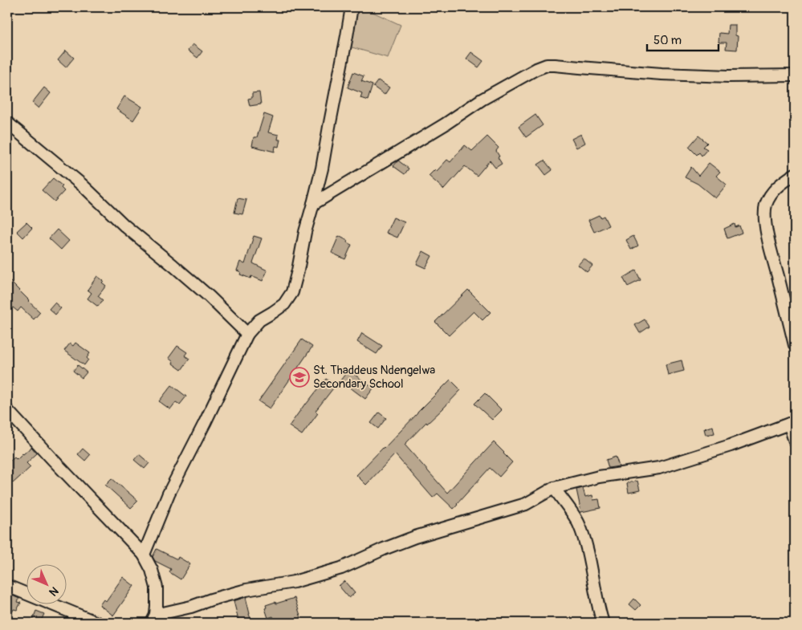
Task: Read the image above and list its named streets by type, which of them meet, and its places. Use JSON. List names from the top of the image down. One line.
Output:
{"places":{"school or university":["St. Thaddeus Ndengelwa Secondary School"]},"scale_bar":"50 m","north":"bottom right"}
